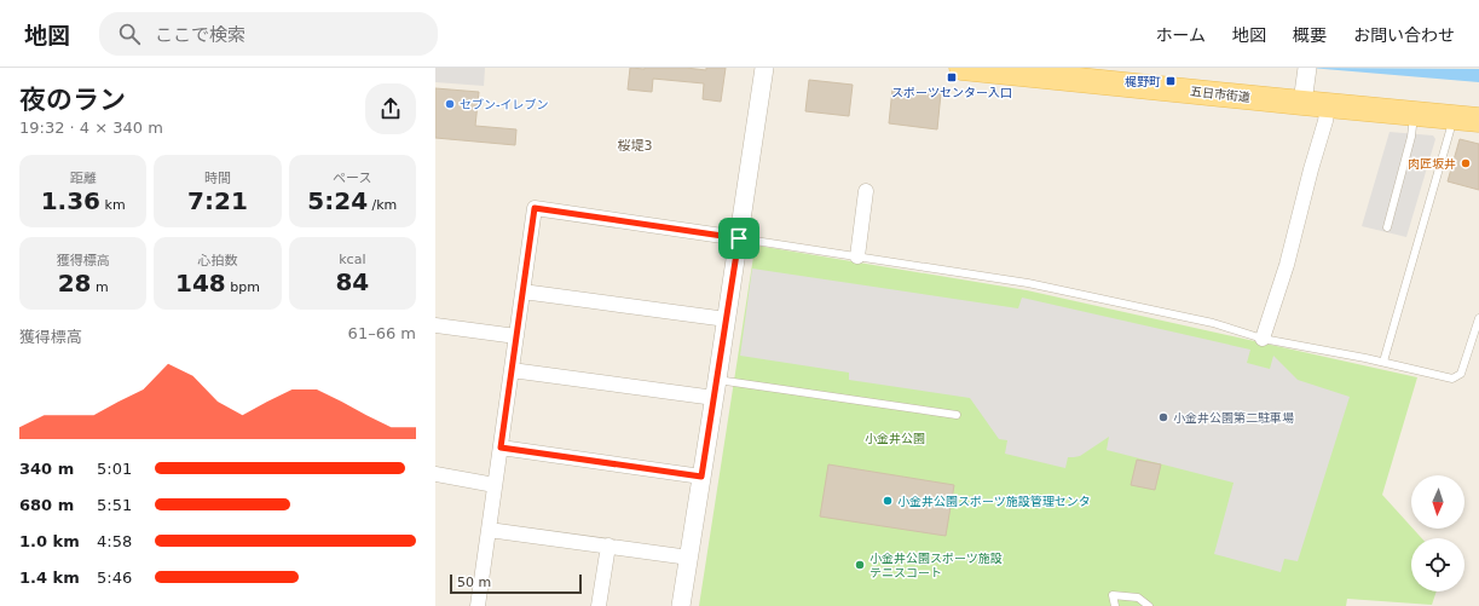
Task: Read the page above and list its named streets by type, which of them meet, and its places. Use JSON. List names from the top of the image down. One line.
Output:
{"streets":{"main road":["五日市街道"]},"districts":["桜堤3"],"parks":["小金井公園"],"places":{"transit":["スポーツセンター入口","梶野町"],"other":["セブン-イレブン","肉匠坂井","小金井公園第二駐車場","小金井公園スポーツ施設管理センタ","小金井公園スポーツ施設 テニスコート"]},"scale_bar":"50 m","north":"bottom","page":{"header":"地図","search":"ここで検索","nav":["ホーム","地図","概要","お問い合わせ"],"heading":["夜のラン","19:32 · 4 × 340 m"],"stats":[["距離","1.36 km"],["時間","7:21"],["ペース","5:24 /km"],["獲得標高","28 m"],["心拍数","148 bpm"],["kcal","84"]],"chart":["獲得標高","61–66 m"],"list":[{"name":"340 m","note":"5:01"},{"name":"680 m","note":"5:51"},{"name":"1.0 km","note":"4:58"},{"name":"1.4 km","note":"5:46"}],"scale":"50 m"}}
